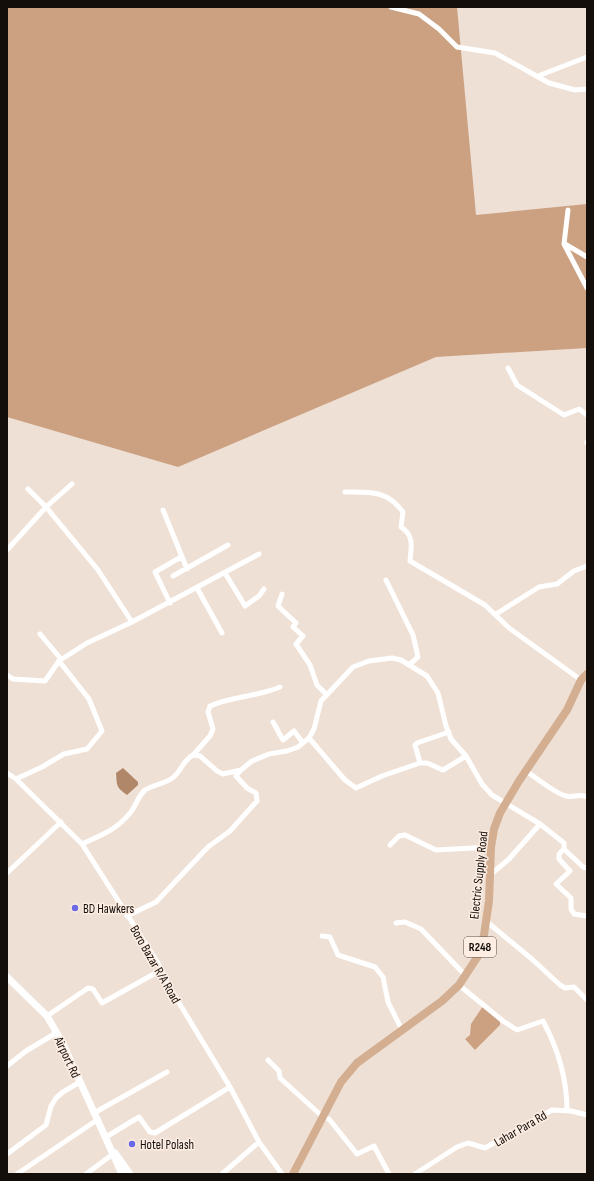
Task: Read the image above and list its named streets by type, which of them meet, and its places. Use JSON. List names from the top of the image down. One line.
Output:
{"streets":{"main road":["Electric Supply Road","R248","Airport Rd"],"street":["Boro Bazar R/A Road","Lahar Para Rd"]},"places":["BD Hawkers","Hotel Polash"]}
